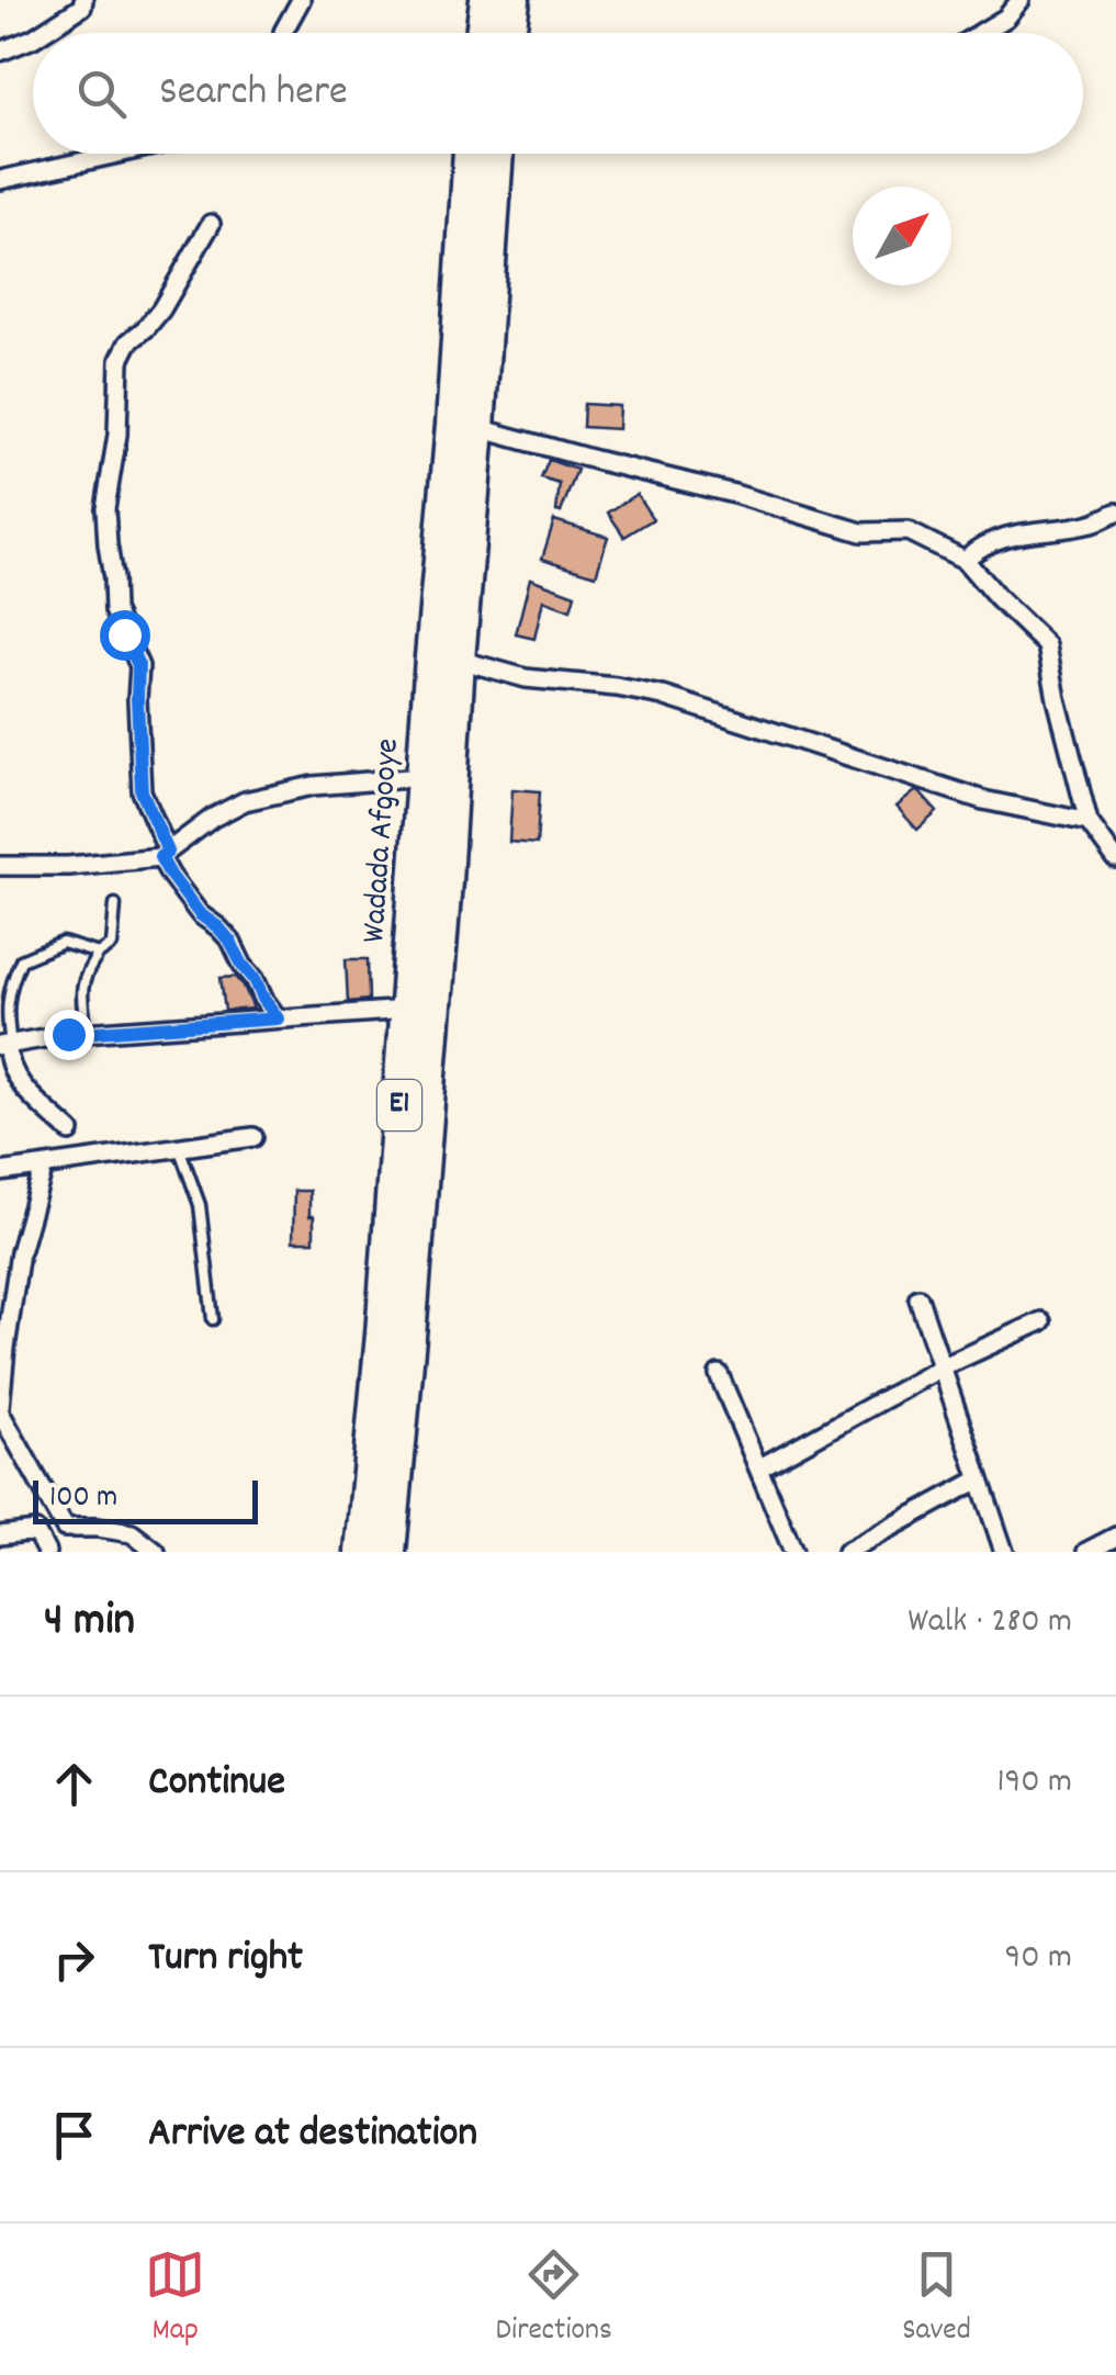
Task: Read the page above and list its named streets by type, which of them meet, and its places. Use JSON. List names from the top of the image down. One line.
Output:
{"streets":{"highway":["Wadada Afgooye","E1"]},"scale_bar":"100 m","north":"top right","page":{"search":"Search here","scale":"100 m","heading":["4 min","Walk · 280 m"],"list":[["Continue","190 m"],["Turn right","90 m"],"Arrive at destination"],"nav":["Map","Directions","Saved"]}}
